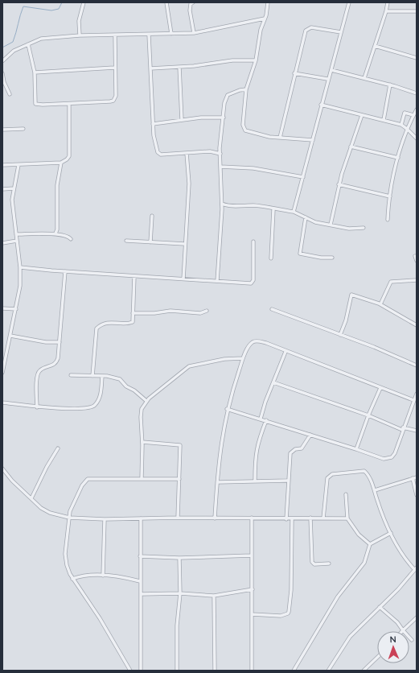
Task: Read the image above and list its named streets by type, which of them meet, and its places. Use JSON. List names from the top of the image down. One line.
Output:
{"north":"top"}
